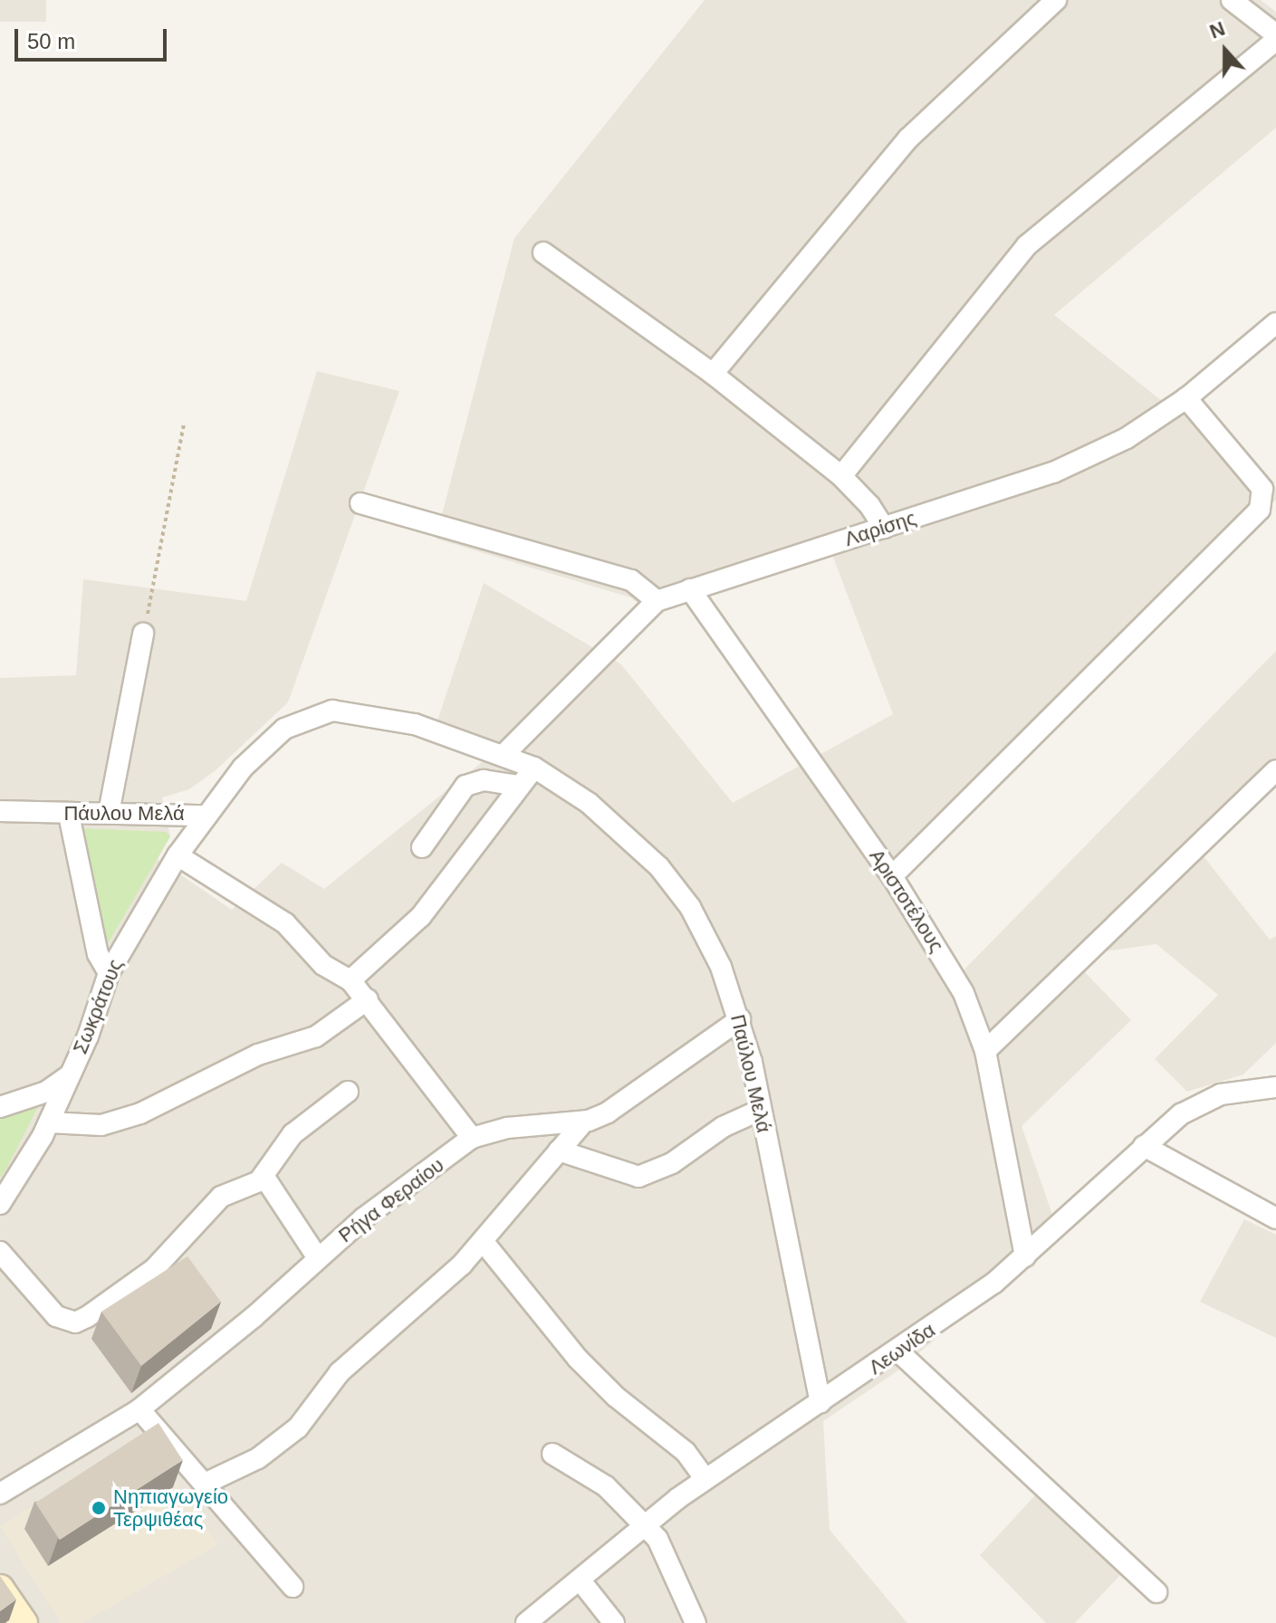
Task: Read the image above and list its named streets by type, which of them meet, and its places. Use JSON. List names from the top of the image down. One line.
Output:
{"streets":{"street":["Λαρίσης","Πάυλου Μελά","Αριστοτέλους","Σωκράτους","Παύλου Μελά","Ρήγα Φεραίου","Λεωνίδα"]},"crossings":[["Λαρίσης","Πάυλου Μελά"],["Λαρίσης","Αριστοτέλους"],["Λαρίσης","Παύλου Μελά"],["Πάυλου Μελά","Σωκράτους"],["Πάυλου Μελά","Παύλου Μελά"],["Αριστοτέλους","Λεωνίδα"],["Παύλου Μελά","Ρήγα Φεραίου"],["Παύλου Μελά","Λεωνίδα"]],"places":["Νηπιαγωγείο Τερψιθέας"],"scale_bar":"50 m","north":"top"}
